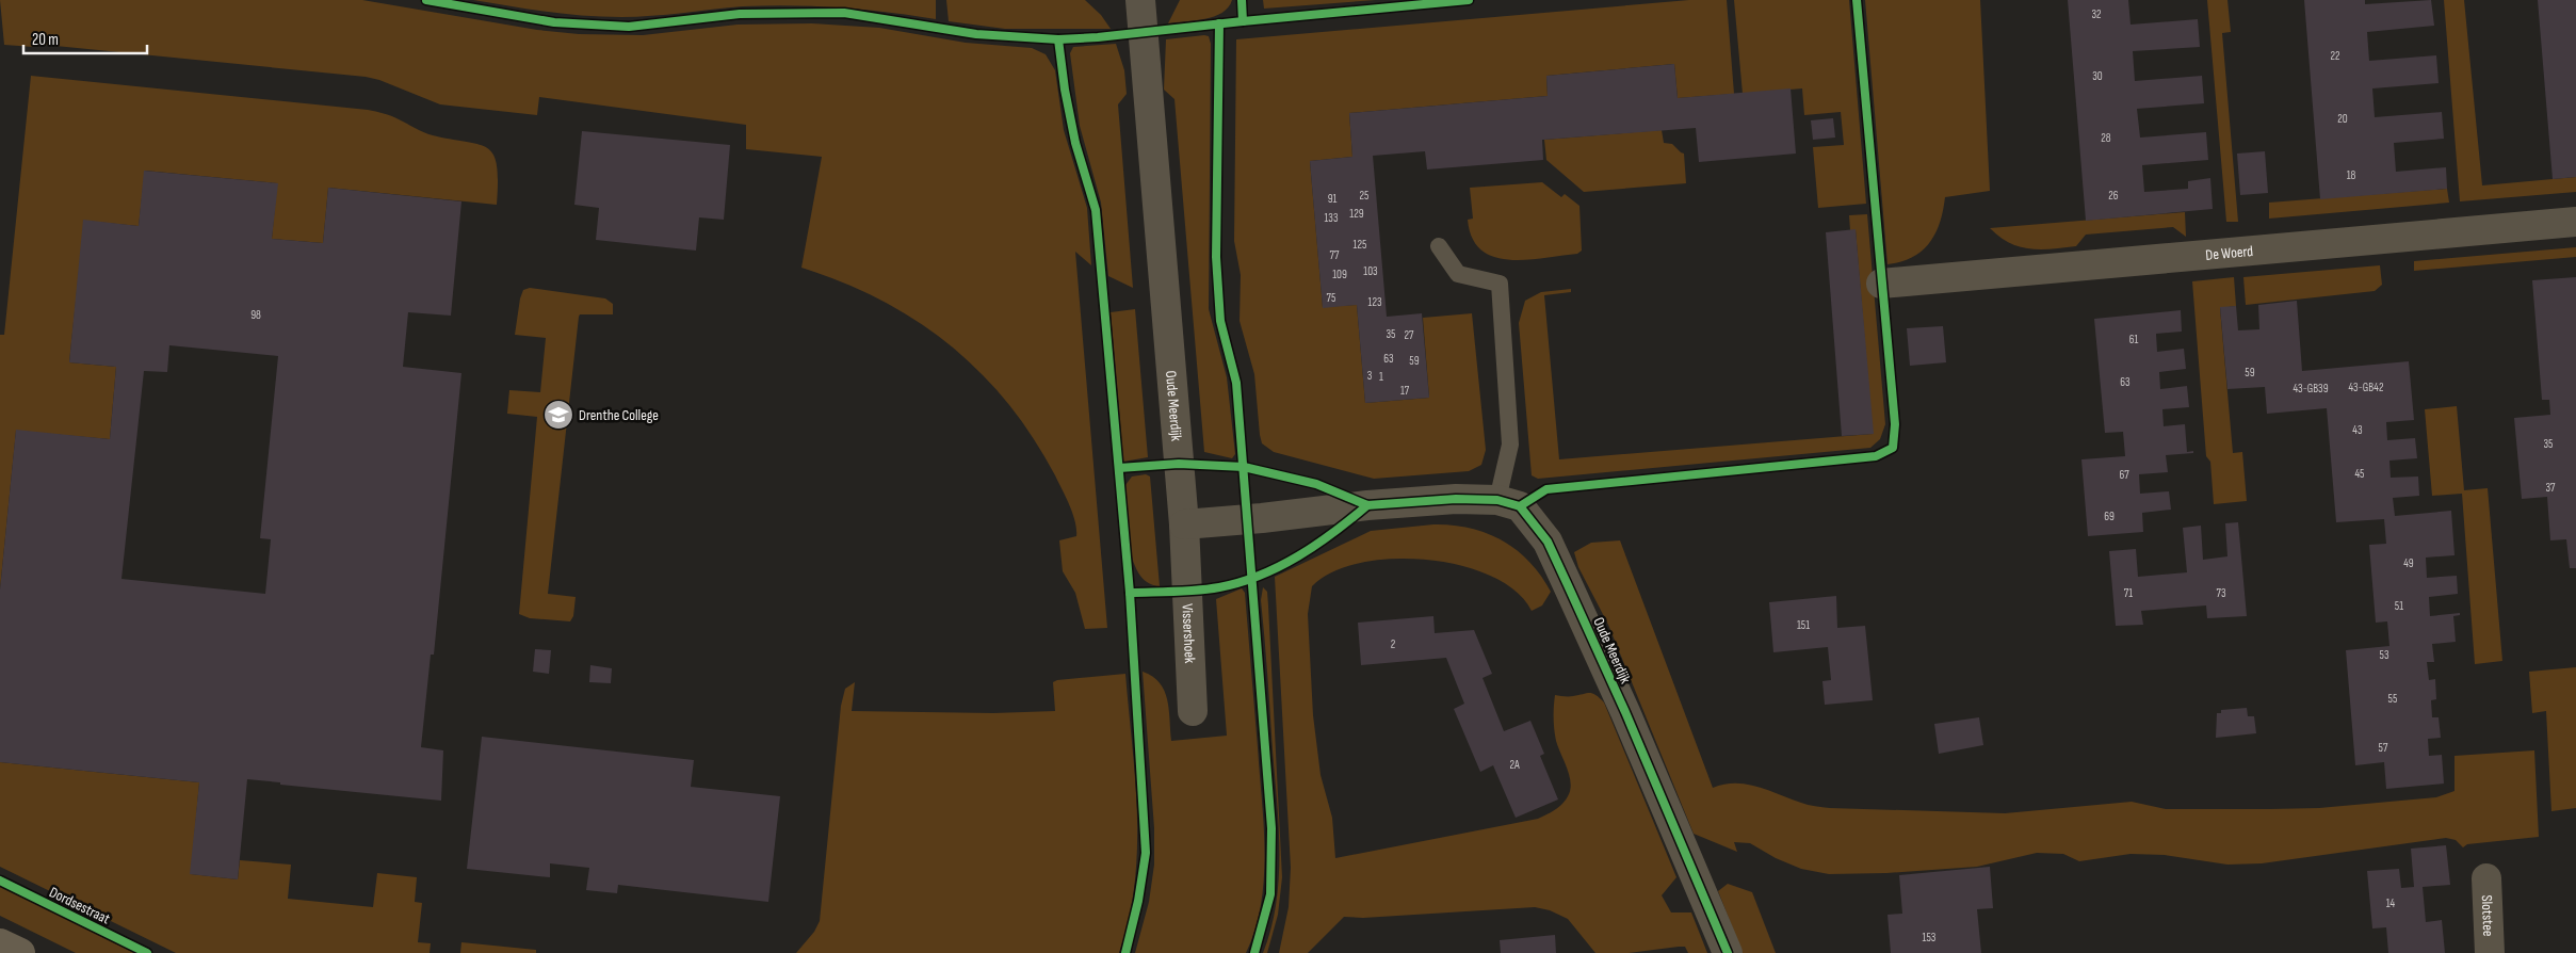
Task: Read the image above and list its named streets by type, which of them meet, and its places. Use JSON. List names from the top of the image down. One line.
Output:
{"streets":{"street":["De Woerd","Oude Meerdijk","Vissershoek","Slotstee"],"cycle path":["Dordsestraat"]},"crossings":[["Oude Meerdijk","Vissershoek"]],"places":{"school or university":["Drenthe College"]},"house_numbers":["32","22","30","20","28","18","25","26","91","129","133","125","77","103","109","75","123","98","35","27","61","63","59","59","3","1","63","43-GB42","43-GB39","17","43","35","45","67","37","69","49","71","73","51","151","2","53","55","57","2A","14","153"],"scale_bar":"20 m"}
